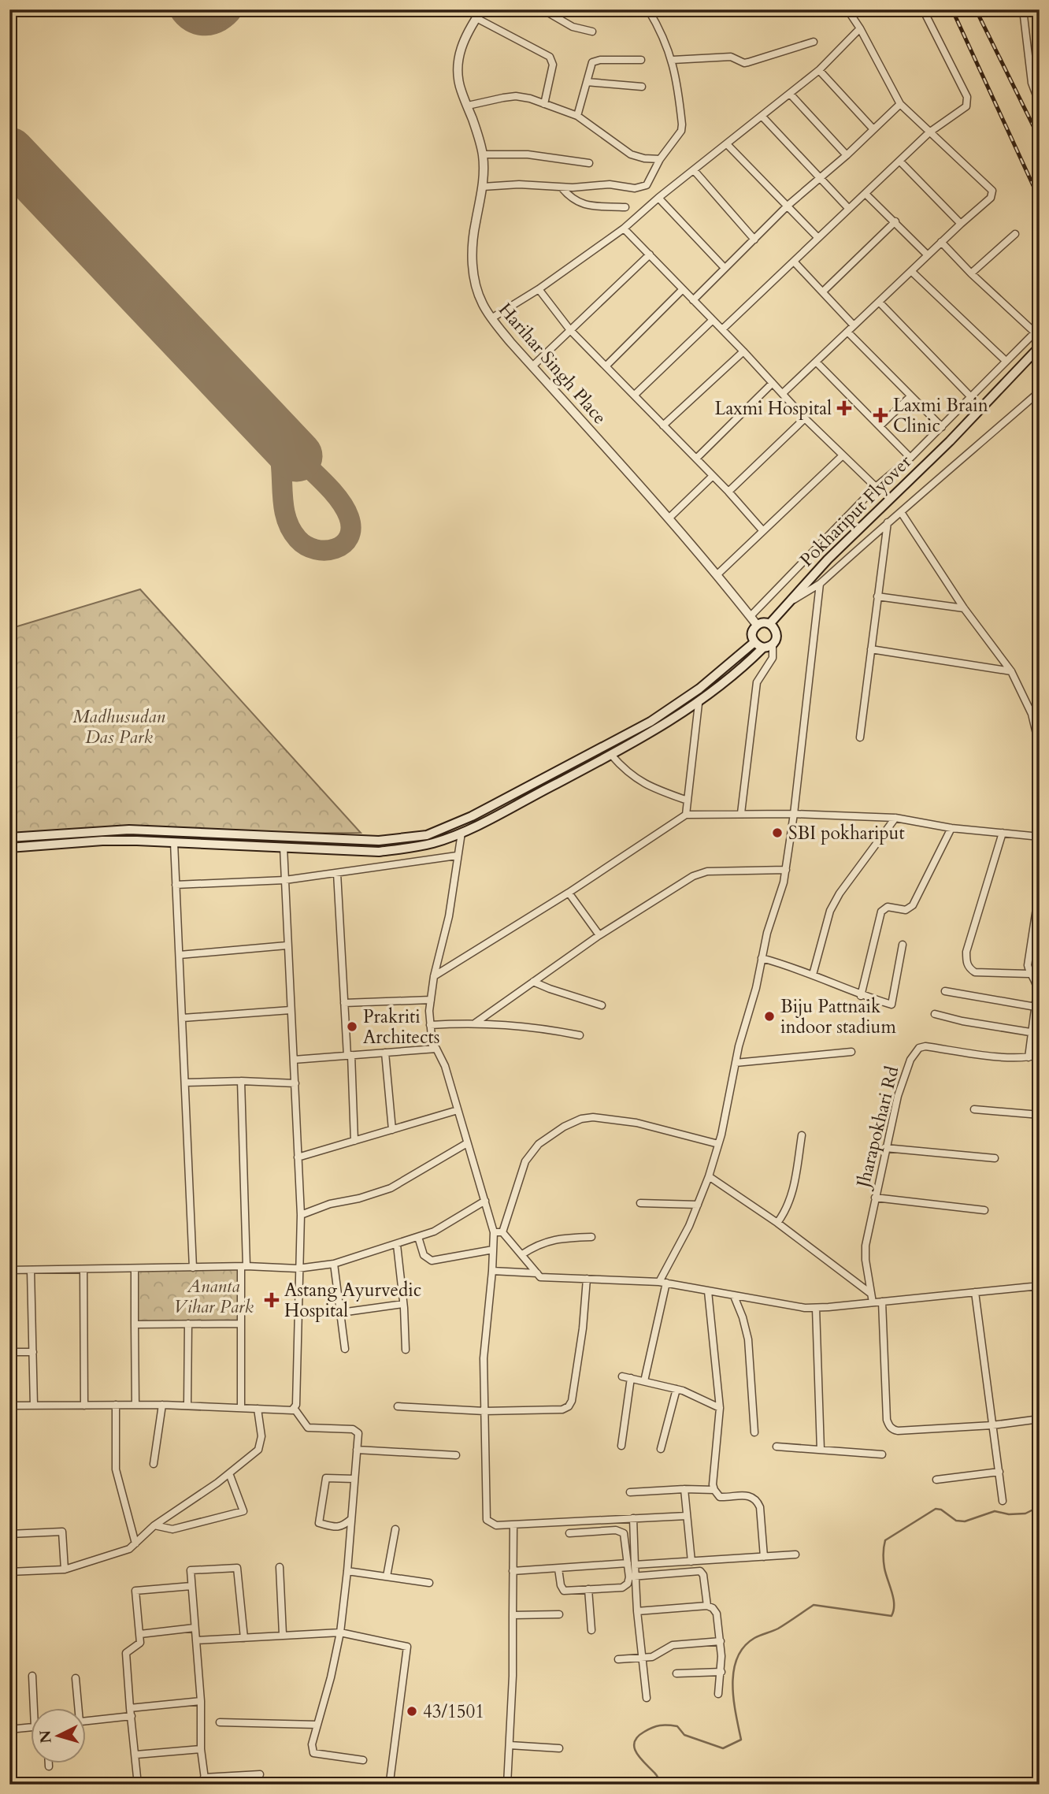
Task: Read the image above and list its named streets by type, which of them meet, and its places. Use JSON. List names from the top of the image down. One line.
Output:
{"streets":{"main road":["Pokhariput Flyover"],"street":["Harihar Singh Place","Jharapokhari Rd"]},"crossings":[["Harihar Singh Place","Pokhariput Flyover"]],"parks":["Madhusudan Das Park","Ananta Vihar Park"],"places":{"health":["Laxmi Hospital","Laxmi Brain Clinic","Astang Ayurvedic Hospital"],"other":["SBI pokhariput","Biju Pattnaik indoor stadium","Prakriti Architects","43/1501"]},"north":"left"}
